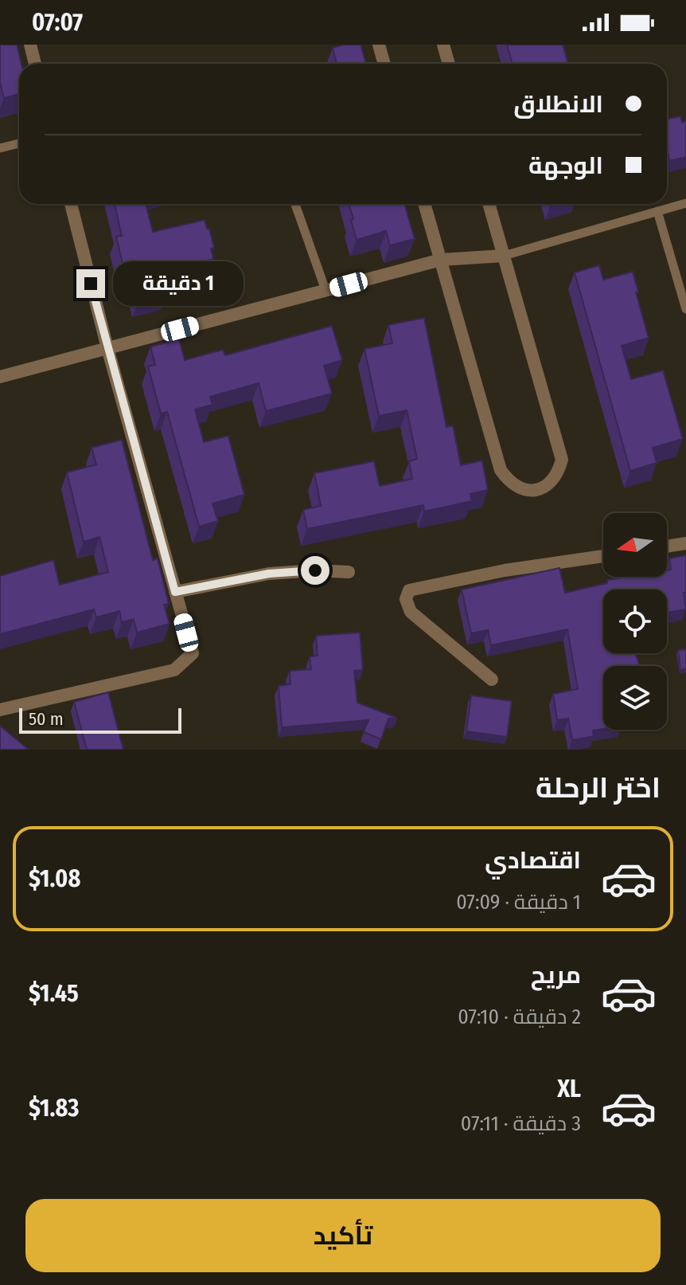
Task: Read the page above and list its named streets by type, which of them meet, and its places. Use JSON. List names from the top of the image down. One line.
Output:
{"scale_bar":"50 m","north":"left","page":{"status":"07:07","banner":["الانطلاق","الوجهة"],"bubble":"1 دقيقة","scale":"50 m","heading":"اختر الرحلة","list":[{"name":"اقتصادي","note":"1 دقيقة · 07:09","value":"$1.08"},{"name":"مريح","note":"2 دقيقة · 07:10","value":"$1.45"},{"name":"XL","note":"3 دقيقة · 07:11","value":"$1.83"}],"buttons":"تأكيد"}}
